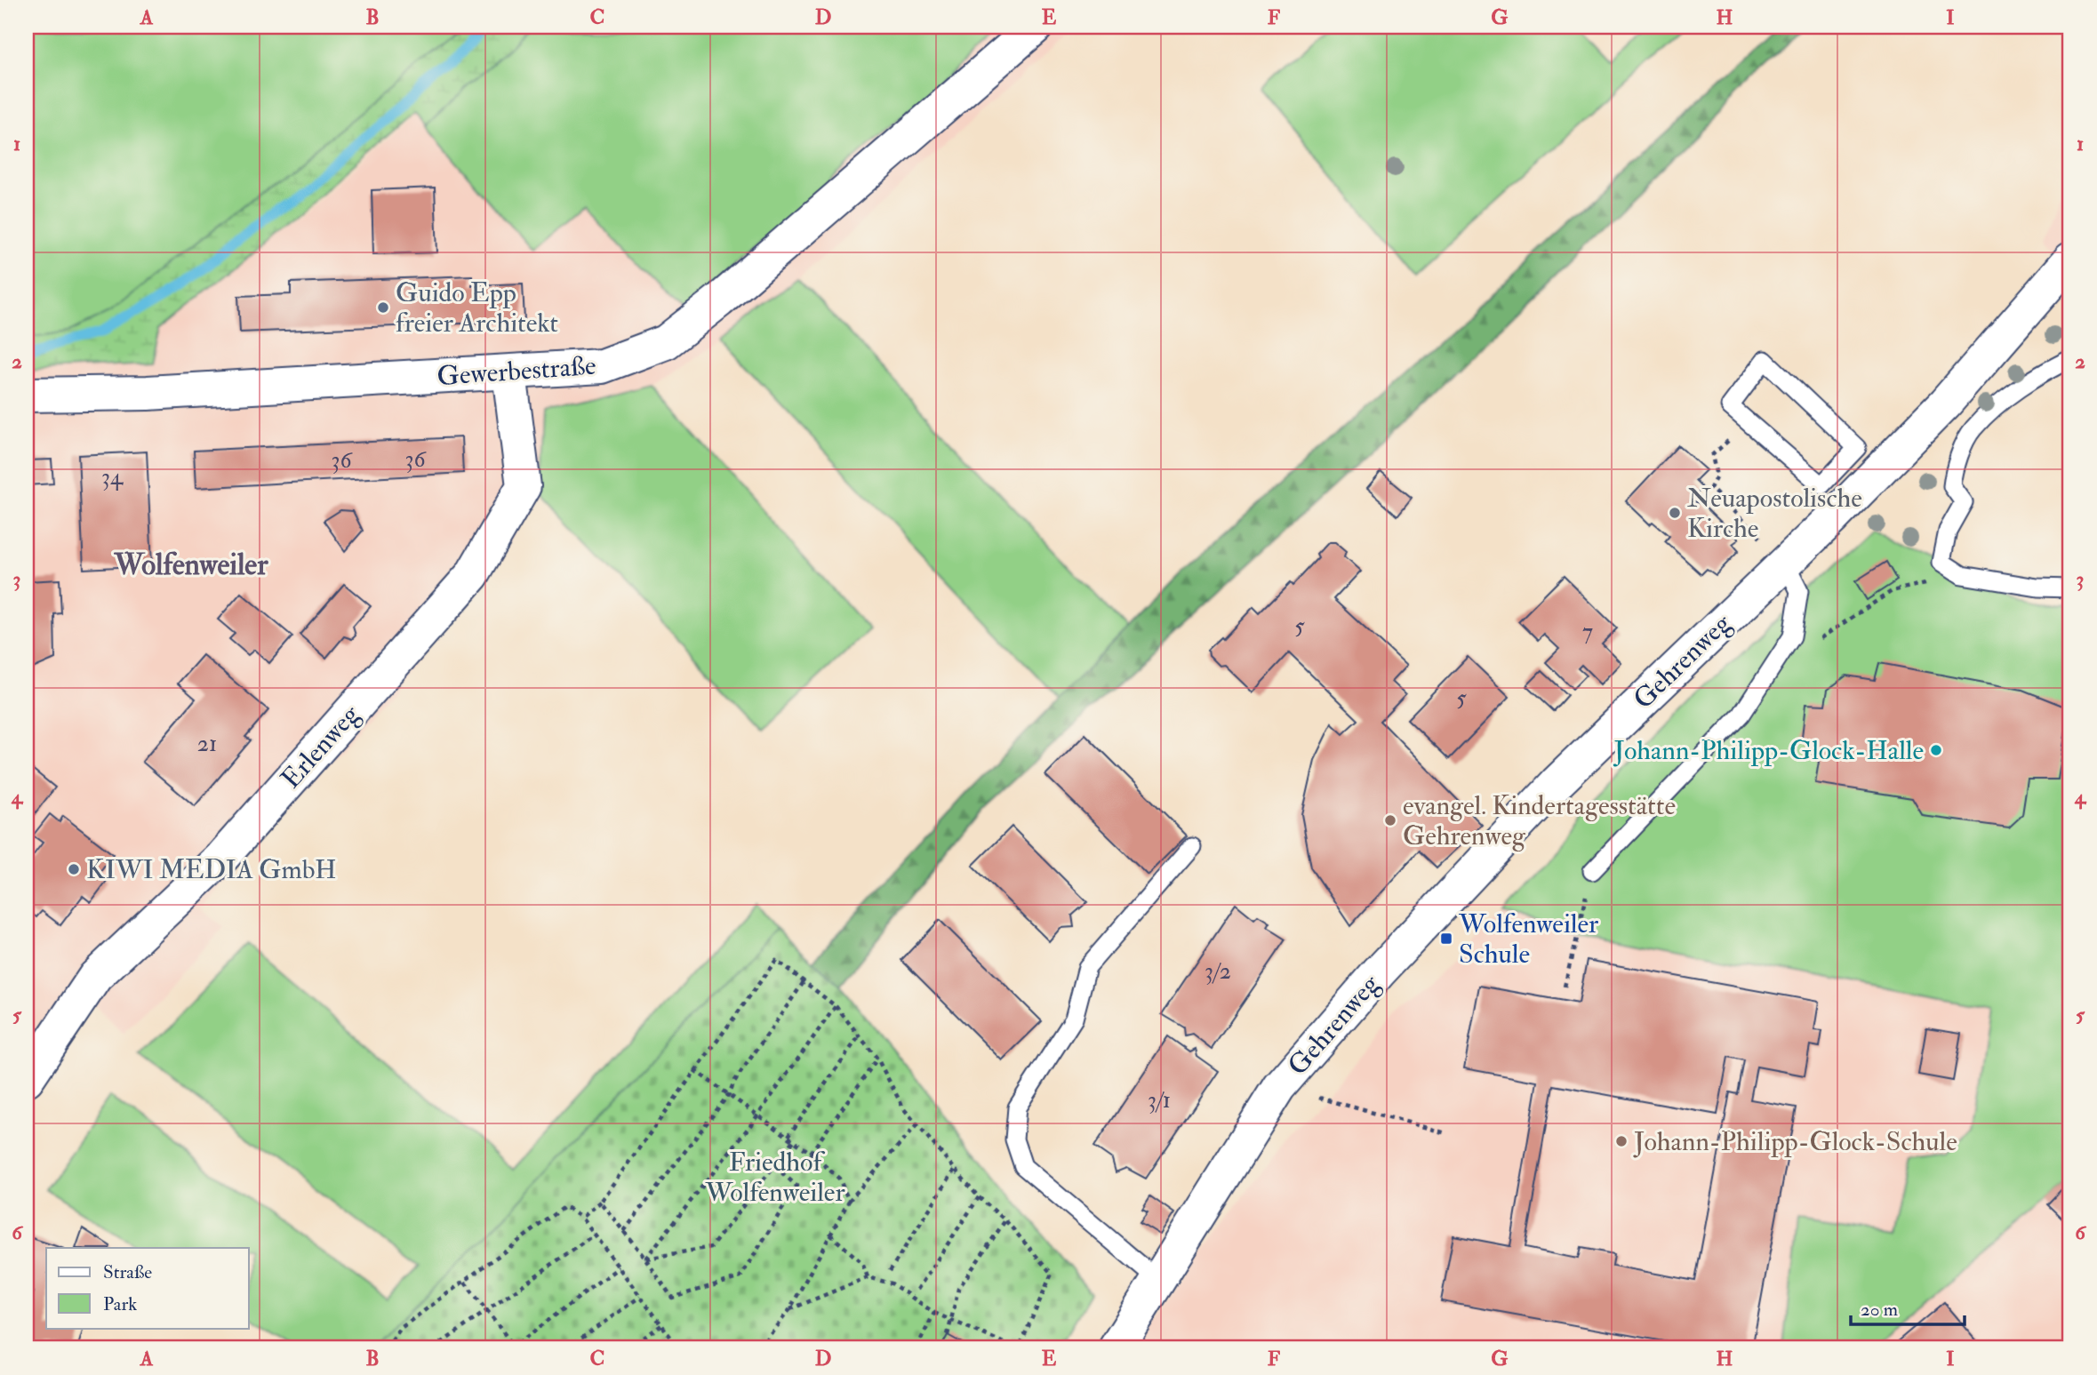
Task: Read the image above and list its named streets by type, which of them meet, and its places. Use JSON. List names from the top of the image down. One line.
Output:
{"streets":{"street":["Gewerbestraße","Gehrenweg","Erlenweg"]},"crossings":[["Gewerbestraße","Erlenweg"]],"districts":["Wolfenweiler"],"parks":["Friedhof Wolfenweiler"],"places":{"other":["Guido Epp freier Architekt","Neuapostolische Kirche","Johann-Philipp-Glock-Halle","evangel. Kindertagesstätte Gehrenweg","KIWI MEDIA GmbH","Johann-Philipp-Glock-Schule"],"transit":["Wolfenweiler Schule"]},"house_numbers":["36","36","34","5","7","5","21","3/2","3/1"],"legend":["Straße","Park"],"scale_bar":"20 m","grid":{"columns":["A","B","C","D","E","F","G","H","I"],"rows":["1","2","3","4","5","6"]}}
